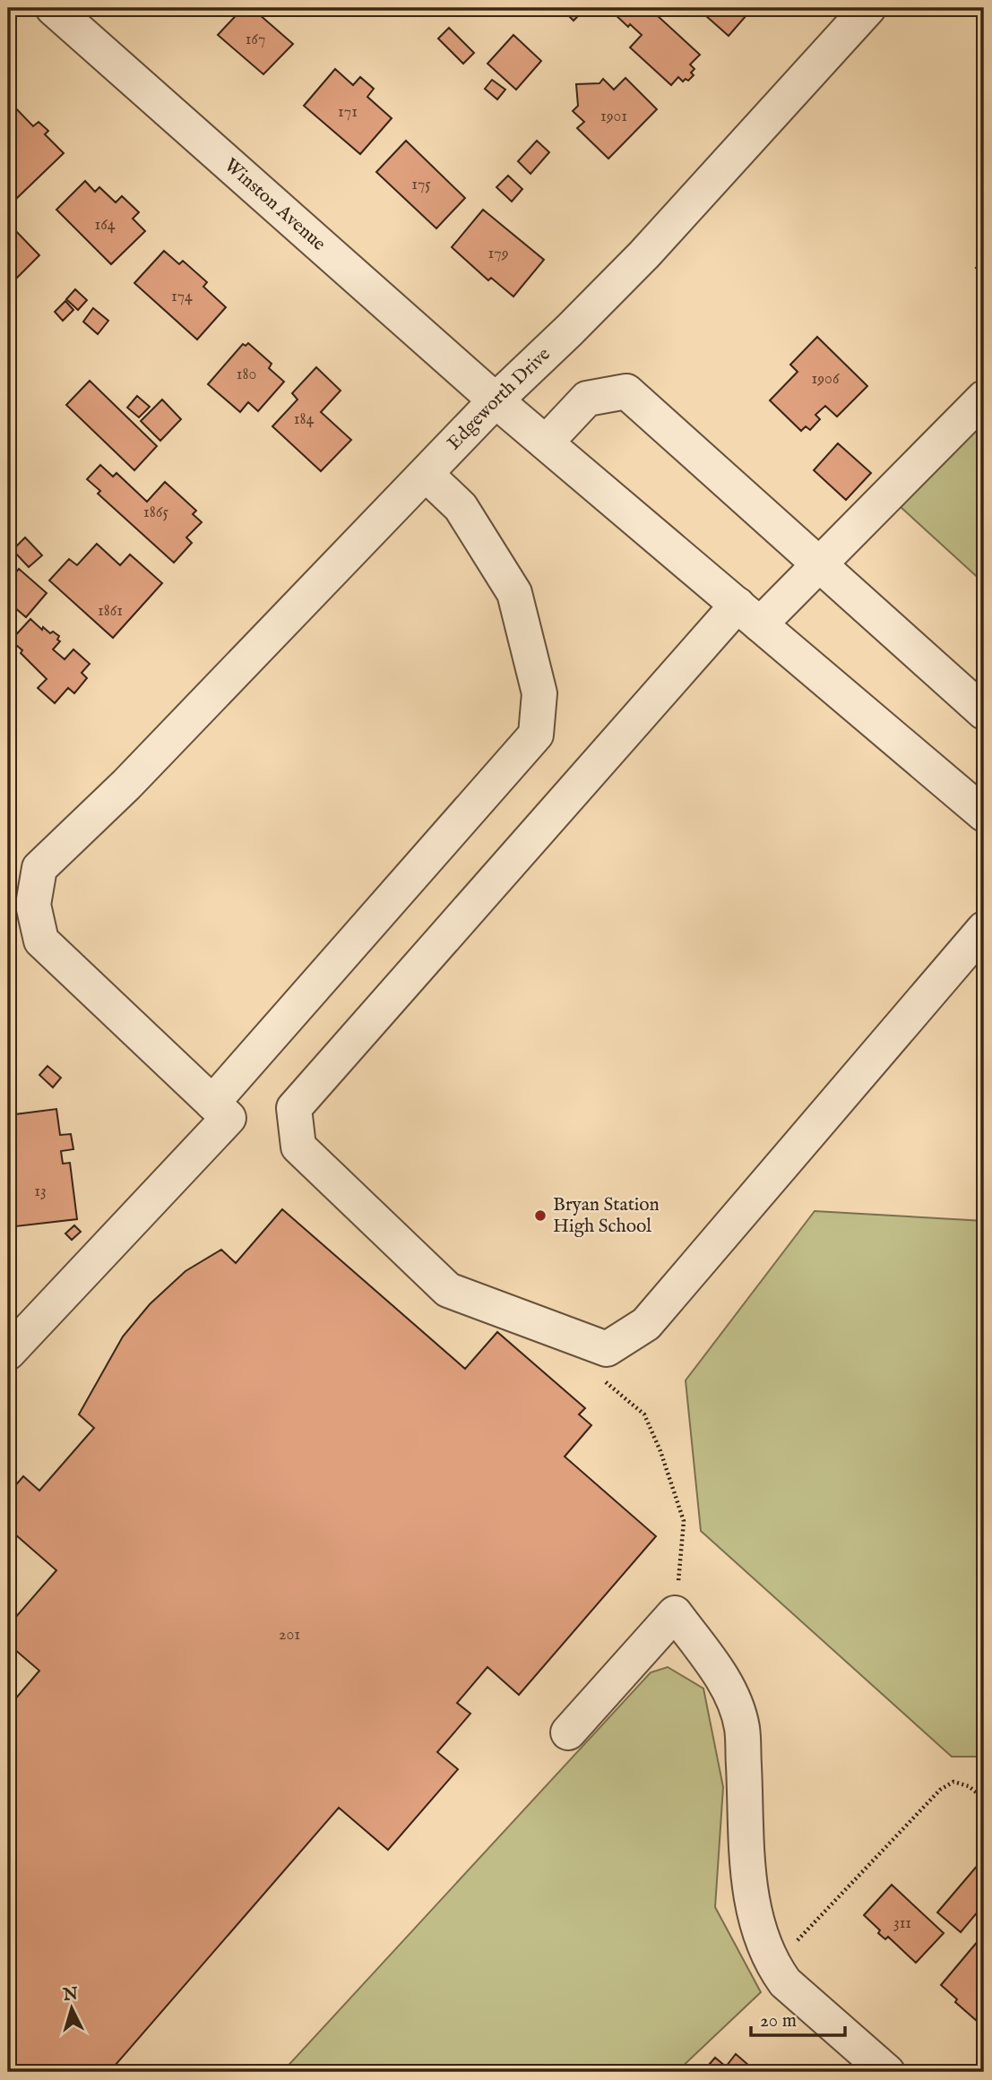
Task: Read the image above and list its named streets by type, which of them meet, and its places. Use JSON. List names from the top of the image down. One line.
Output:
{"streets":{"street":["Winston Avenue","Edgeworth Drive"]},"crossings":[["Winston Avenue","Edgeworth Drive"]],"places":["Bryan Station High School"],"house_numbers":["167","171","1901","175","164","179","174","180","1906","184","1865","1861","13","201","311"],"scale_bar":"20 m","north":"top"}
